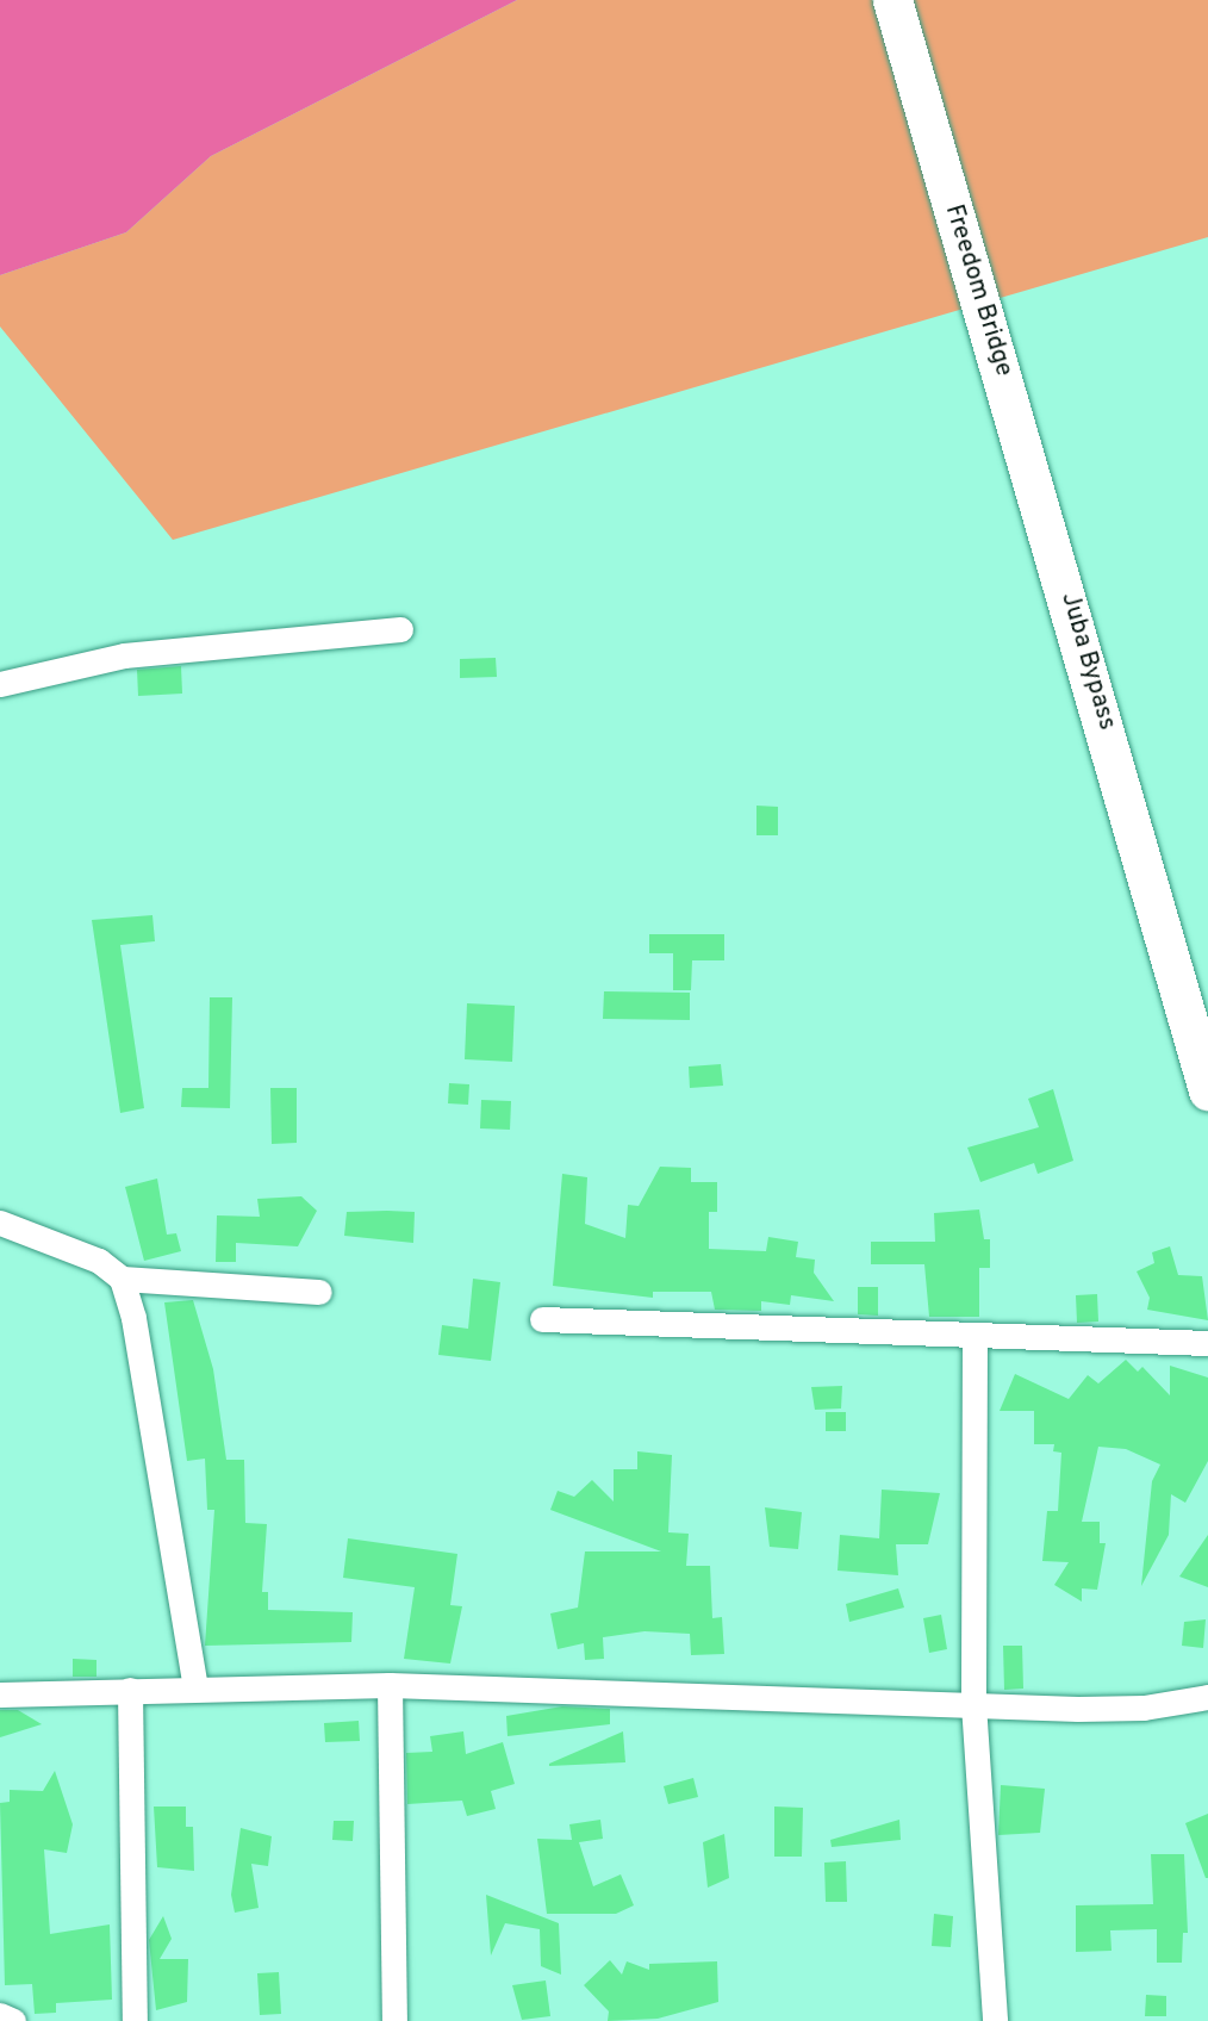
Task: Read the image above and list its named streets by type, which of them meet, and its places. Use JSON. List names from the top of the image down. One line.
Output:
{"streets":{"main road":["Freedom Bridge","Juba Bypass"]},"crossings":[["Freedom Bridge","Juba Bypass"]]}
